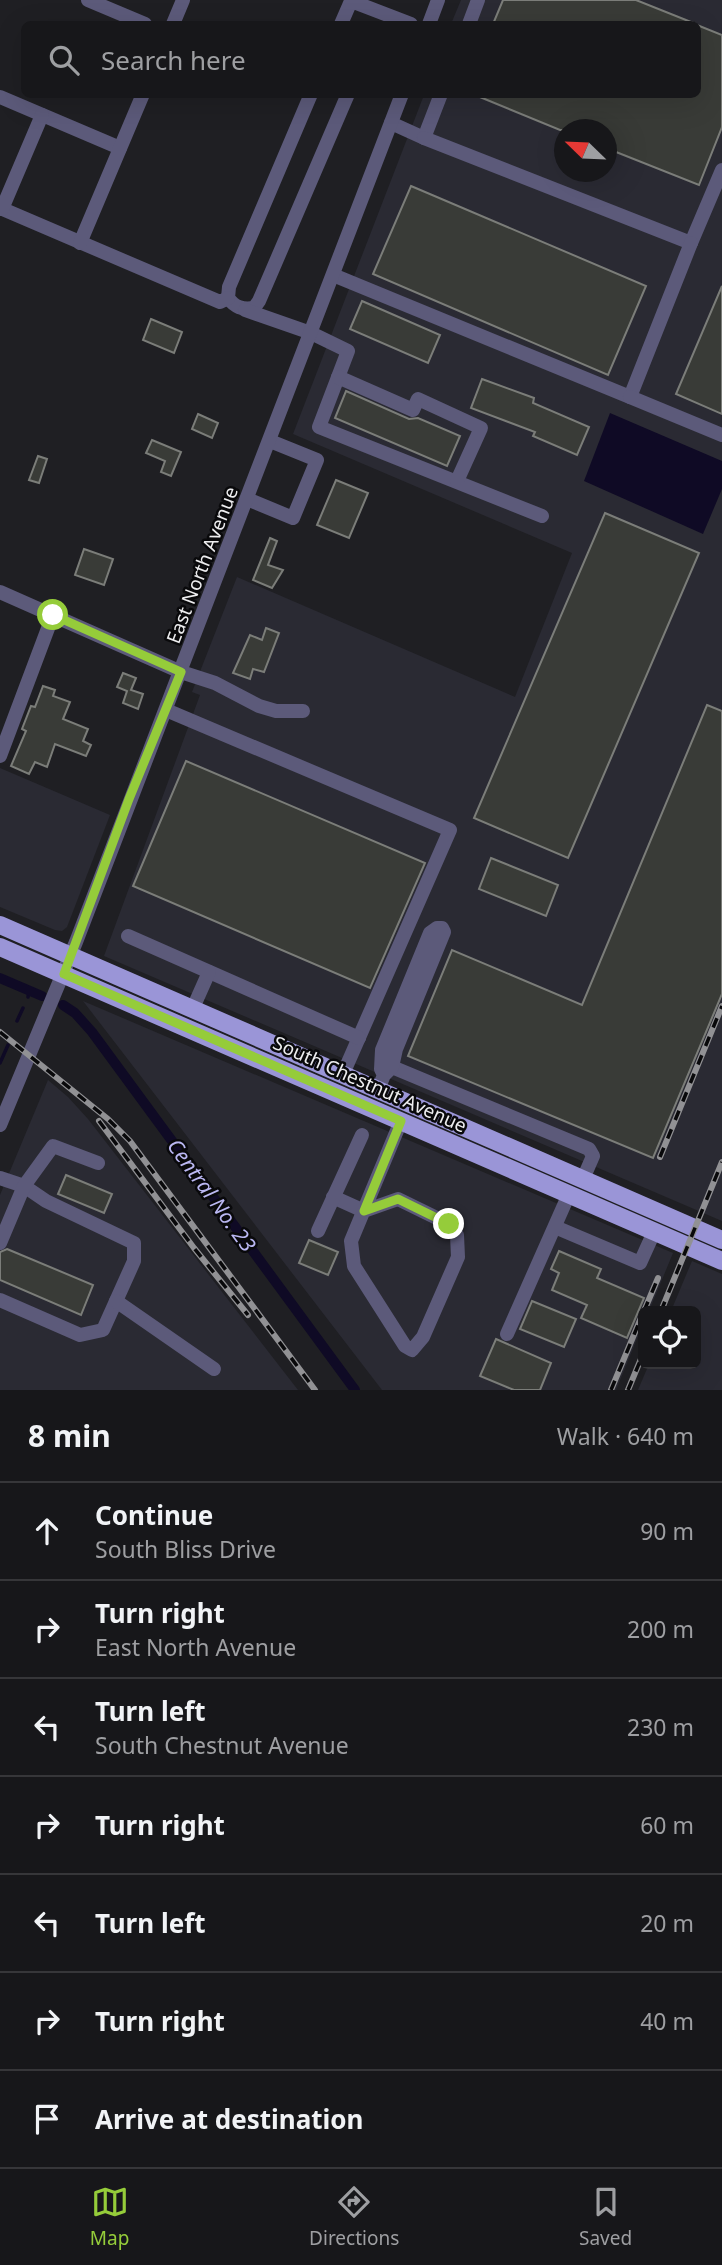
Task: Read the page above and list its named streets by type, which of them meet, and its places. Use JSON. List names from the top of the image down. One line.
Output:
{"streets":{"main road":["South Chestnut Avenue"],"street":["East North Avenue"]},"crossings":[["East North Avenue","South Chestnut Avenue"]],"water":["Central No. 23"],"north":"top left","page":{"search":"Search here","heading":["8 min","Walk · 640 m"],"list":[["Continue","South Bliss Drive","90 m"],["Turn right","East North Avenue","200 m"],["Turn left","South Chestnut Avenue","230 m"],["Turn right","60 m"],["Turn left","20 m"],["Turn right","40 m"],"Arrive at destination"],"nav":["Map","Directions","Saved"]}}
